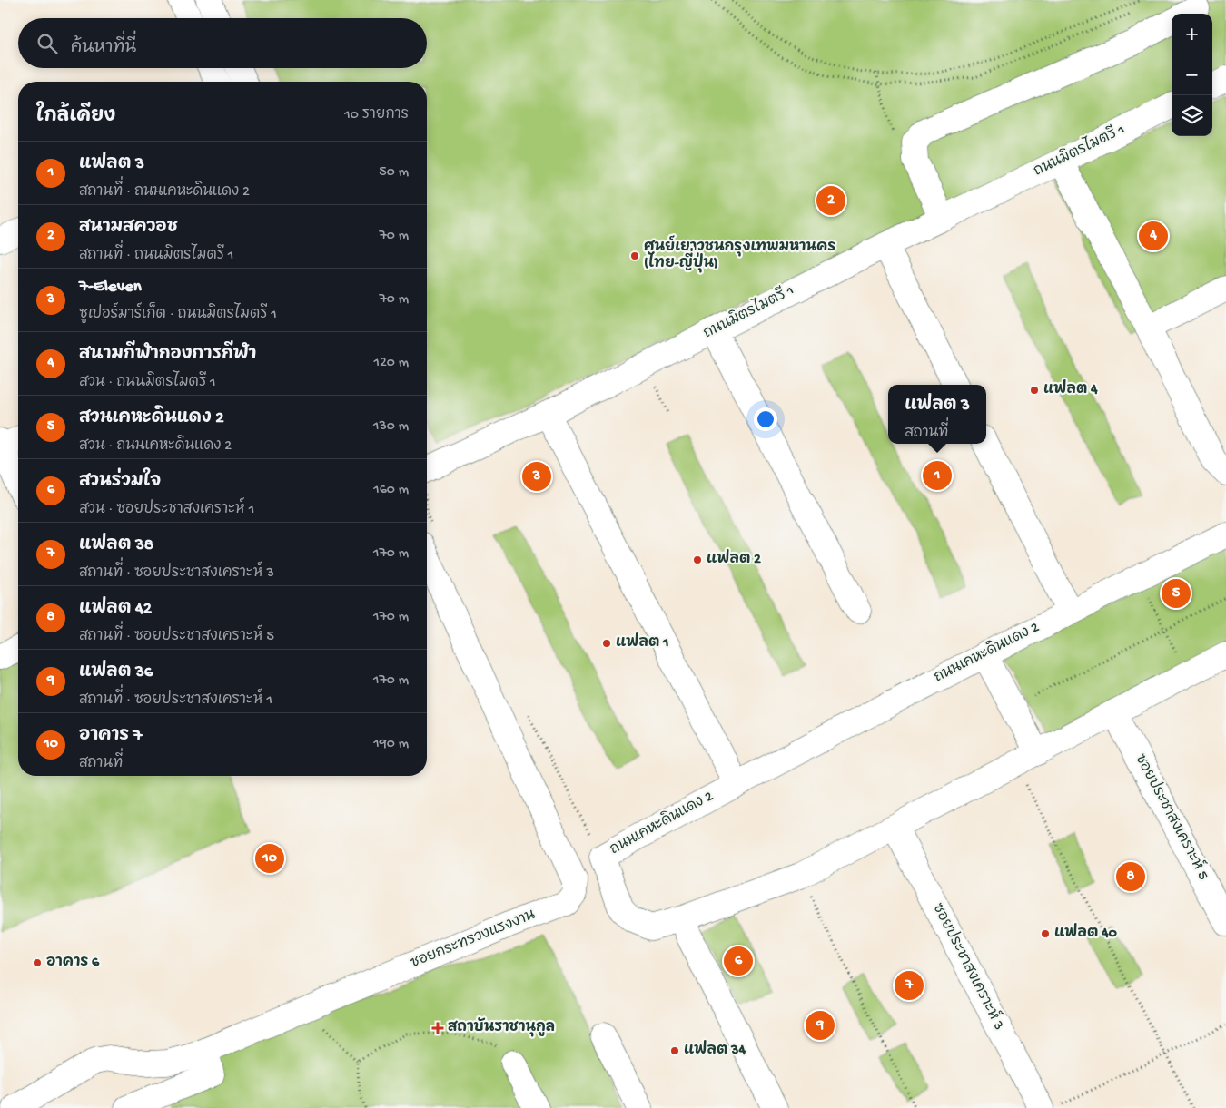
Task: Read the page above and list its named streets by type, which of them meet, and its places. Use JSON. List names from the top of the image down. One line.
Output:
{"streets":{"street":["ถนนมิตรไมตรี 1","ถนนเคหะดินแดง 2","ซอยประชาสงเคราะห์ 5","ซอยกระทรวงแรงงาน","ซอยประชาสงเคราะห์ 3"]},"crossings":[["ถนนเคหะดินแดง 2","ซอยประชาสงเคราะห์ 5"],["ถนนเคหะดินแดง 2","ซอยประชาสงเคราะห์ 3"]],"places":{"other":["ศูนย์เยาวชนกรุงเทพมหานคร (ไทย-ญี่ปุ่น)","แฟลต 4","แฟลต 2","แฟลต 1","แฟลต 40","อาคาร 6","แฟลต 34"],"health":["สถาบันราชานุกูล"]},"page":{"map_buttons":["+","−"],"search":"ค้นหาที่นี่","heading":["ใกล้เคียง","10 รายการ"],"list":[{"mark":"1","name":"แฟลต 3","note":"สถานที่ · ถนนเคหะดินแดง 2","value":"50 m"},{"mark":"2","name":"สนามสควอช","note":"สถานที่ · ถนนมิตรไมตรี 1","value":"70 m"},{"mark":"3","name":"7-Eleven","note":"ซูเปอร์มาร์เก็ต · ถนนมิตรไมตรี 1","value":"70 m"},{"mark":"4","name":"สนามกีฬากองการกีฬา","note":"สวน · ถนนมิตรไมตรี 1","value":"120 m"},{"mark":"5","name":"สวนเคหะดินแดง 2","note":"สวน · ถนนเคหะดินแดง 2","value":"130 m"},{"mark":"6","name":"สวนร่วมใจ","note":"สวน · ซอยประชาสงเคราะห์ 1","value":"160 m"},{"mark":"7","name":"แฟลต 38","note":"สถานที่ · ซอยประชาสงเคราะห์ 3","value":"170 m"},{"mark":"8","name":"แฟลต 42","note":"สถานที่ · ซอยประชาสงเคราะห์ 5","value":"170 m"},{"mark":"9","name":"แฟลต 36","note":"สถานที่ · ซอยประชาสงเคราะห์ 1","value":"170 m"},{"mark":"10","name":"อาคาร 7","note":"สถานที่","value":"190 m"}],"pins":["2","4","1","3","5","10","8","6","7","9"],"popup":["แฟลต 3","สถานที่"]}}
